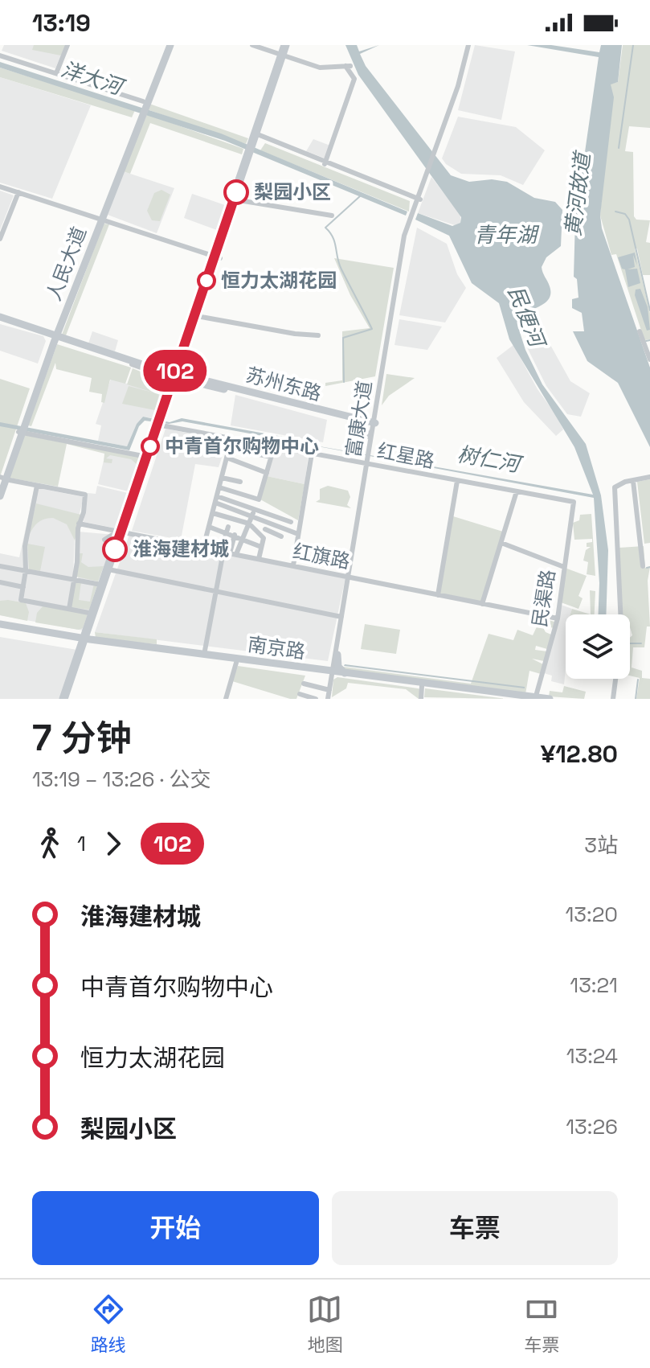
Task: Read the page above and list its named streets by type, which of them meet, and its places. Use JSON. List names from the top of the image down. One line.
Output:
{"streets":{"main road":["人民大道","苏州东路","南京路"],"street":["富康大道","红星路","红旗路","民渠路"]},"crossings":[["人民大道","苏州东路"],["苏州东路","富康大道"],["富康大道","红星路"],["富康大道","红旗路"],["富康大道","南京路"],["红星路","民渠路"],["红旗路","民渠路"],["民渠路","南京路"]],"water":["洋大河","黄河故道","青年湖","民便河","树仁河"],"places":["梨园小区","恒力太湖花园","中青首尔购物中心","淮海建材城"],"lines":["bus line 102"],"page":{"status":"13:19","on_map":"102","heading":["7 分钟","13:19 – 13:26 · 公交","¥12.80"],"legs":["1","102","3站"],"list":[{"name":"淮海建材城","value":"13:20"},{"name":"中青首尔购物中心","value":"13:21"},{"name":"恒力太湖花园","value":"13:24"},{"name":"梨园小区","value":"13:26"}],"buttons":["开始","车票"],"tabs":["路线","地图","车票"]}}
